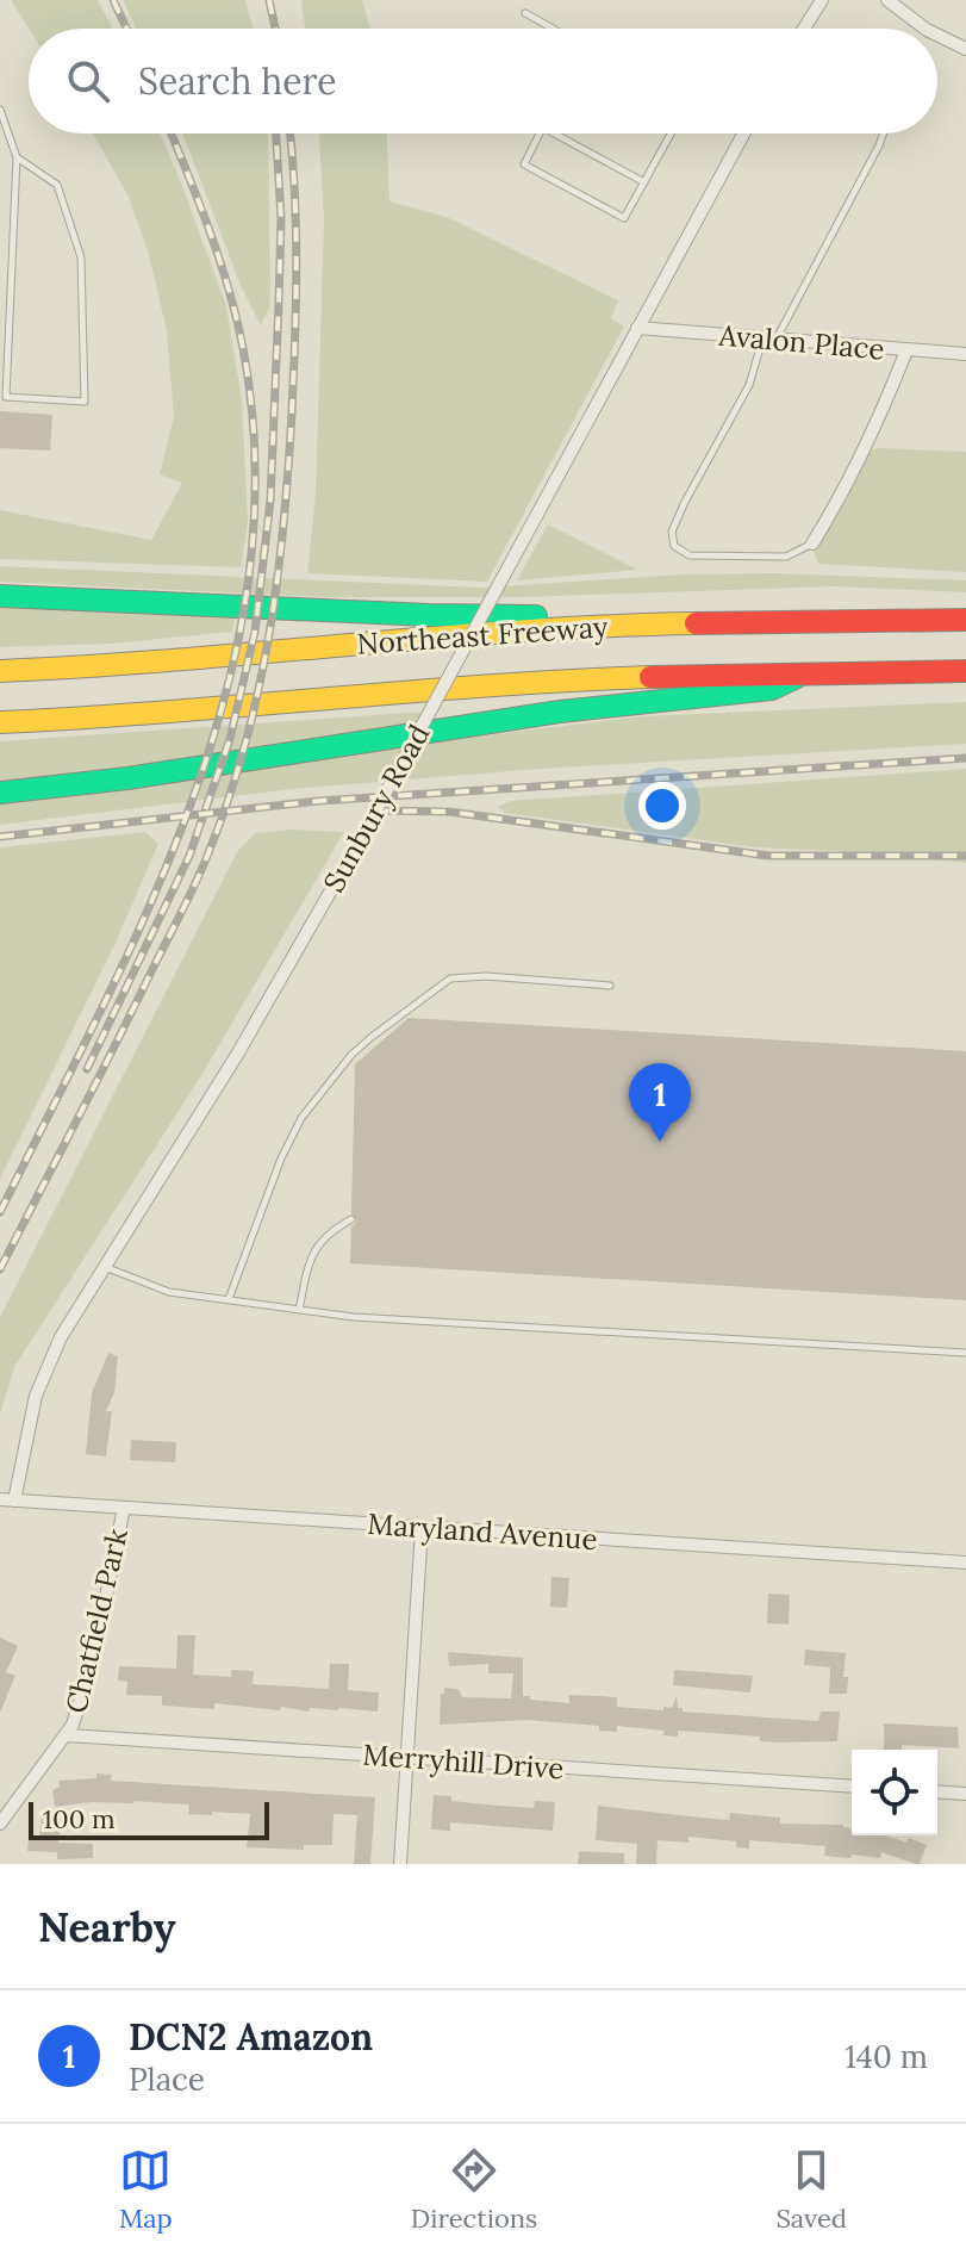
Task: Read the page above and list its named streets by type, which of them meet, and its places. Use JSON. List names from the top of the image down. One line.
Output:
{"streets":{"highway":["Northeast Freeway"],"street":["Avalon Place","Sunbury Road","Maryland Avenue","Chatfield Park","Merryhill Drive"]},"crossings":[["Avalon Place","Sunbury Road"],["Sunbury Road","Maryland Avenue"],["Maryland Avenue","Chatfield Park"],["Chatfield Park","Merryhill Drive"]],"scale_bar":"100 m","page":{"search":"Search here","pins":"1","scale":"100 m","heading":"Nearby","list":[{"mark":"1","name":"DCN2 Amazon","note":"Place","value":"140 m"}],"nav":["Map","Directions","Saved"]}}
